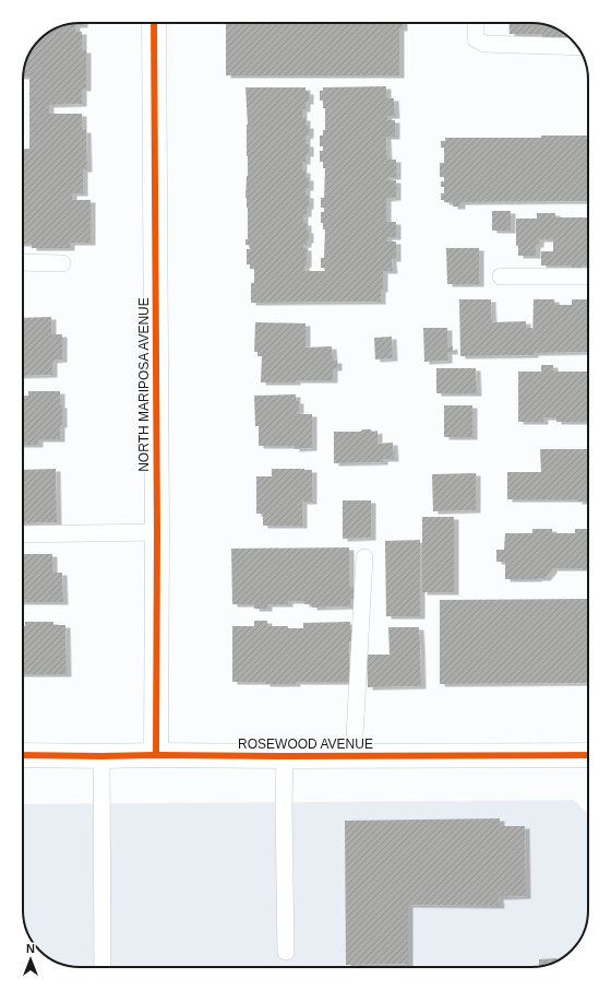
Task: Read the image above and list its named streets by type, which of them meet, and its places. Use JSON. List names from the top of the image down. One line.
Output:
{"streets":{"street":["NORTH MARIPOSA AVENUE","ROSEWOOD AVENUE"]},"crossings":[["NORTH MARIPOSA AVENUE","ROSEWOOD AVENUE"]],"north":"top"}
